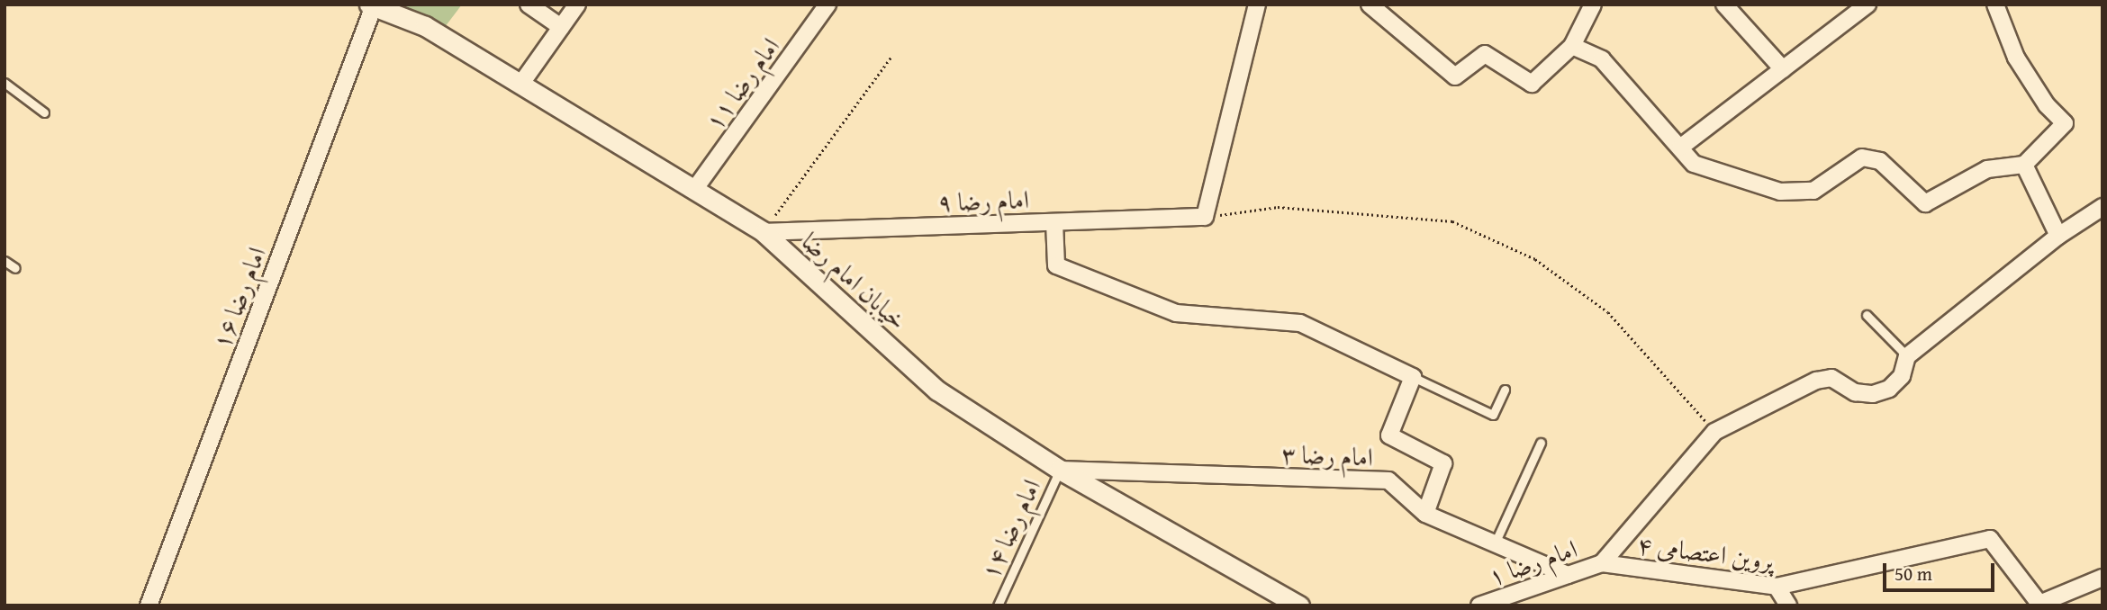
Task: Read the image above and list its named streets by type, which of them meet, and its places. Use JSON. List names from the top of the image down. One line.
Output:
{"streets":{"street":["امام رضا ۱۱","امام رضا ۹","خیابان امام رضا","امام رضا ۱۶","امام رضا ۳","پروین اعتصامی ۴","امام رضا ۱"],"lane":["امام رضا ۱۴"]},"crossings":[["امام رضا ۱۱","خیابان امام رضا"],["امام رضا ۹","خیابان امام رضا"],["خیابان امام رضا","امام رضا ۱۶"],["خیابان امام رضا","امام رضا ۳"],["خیابان امام رضا","امام رضا ۱۴"],["امام رضا ۳","امام رضا ۱۴"],["امام رضا ۳","امام رضا ۱"],["پروین اعتصامی ۴","امام رضا ۱"]],"scale_bar":"50 m"}
